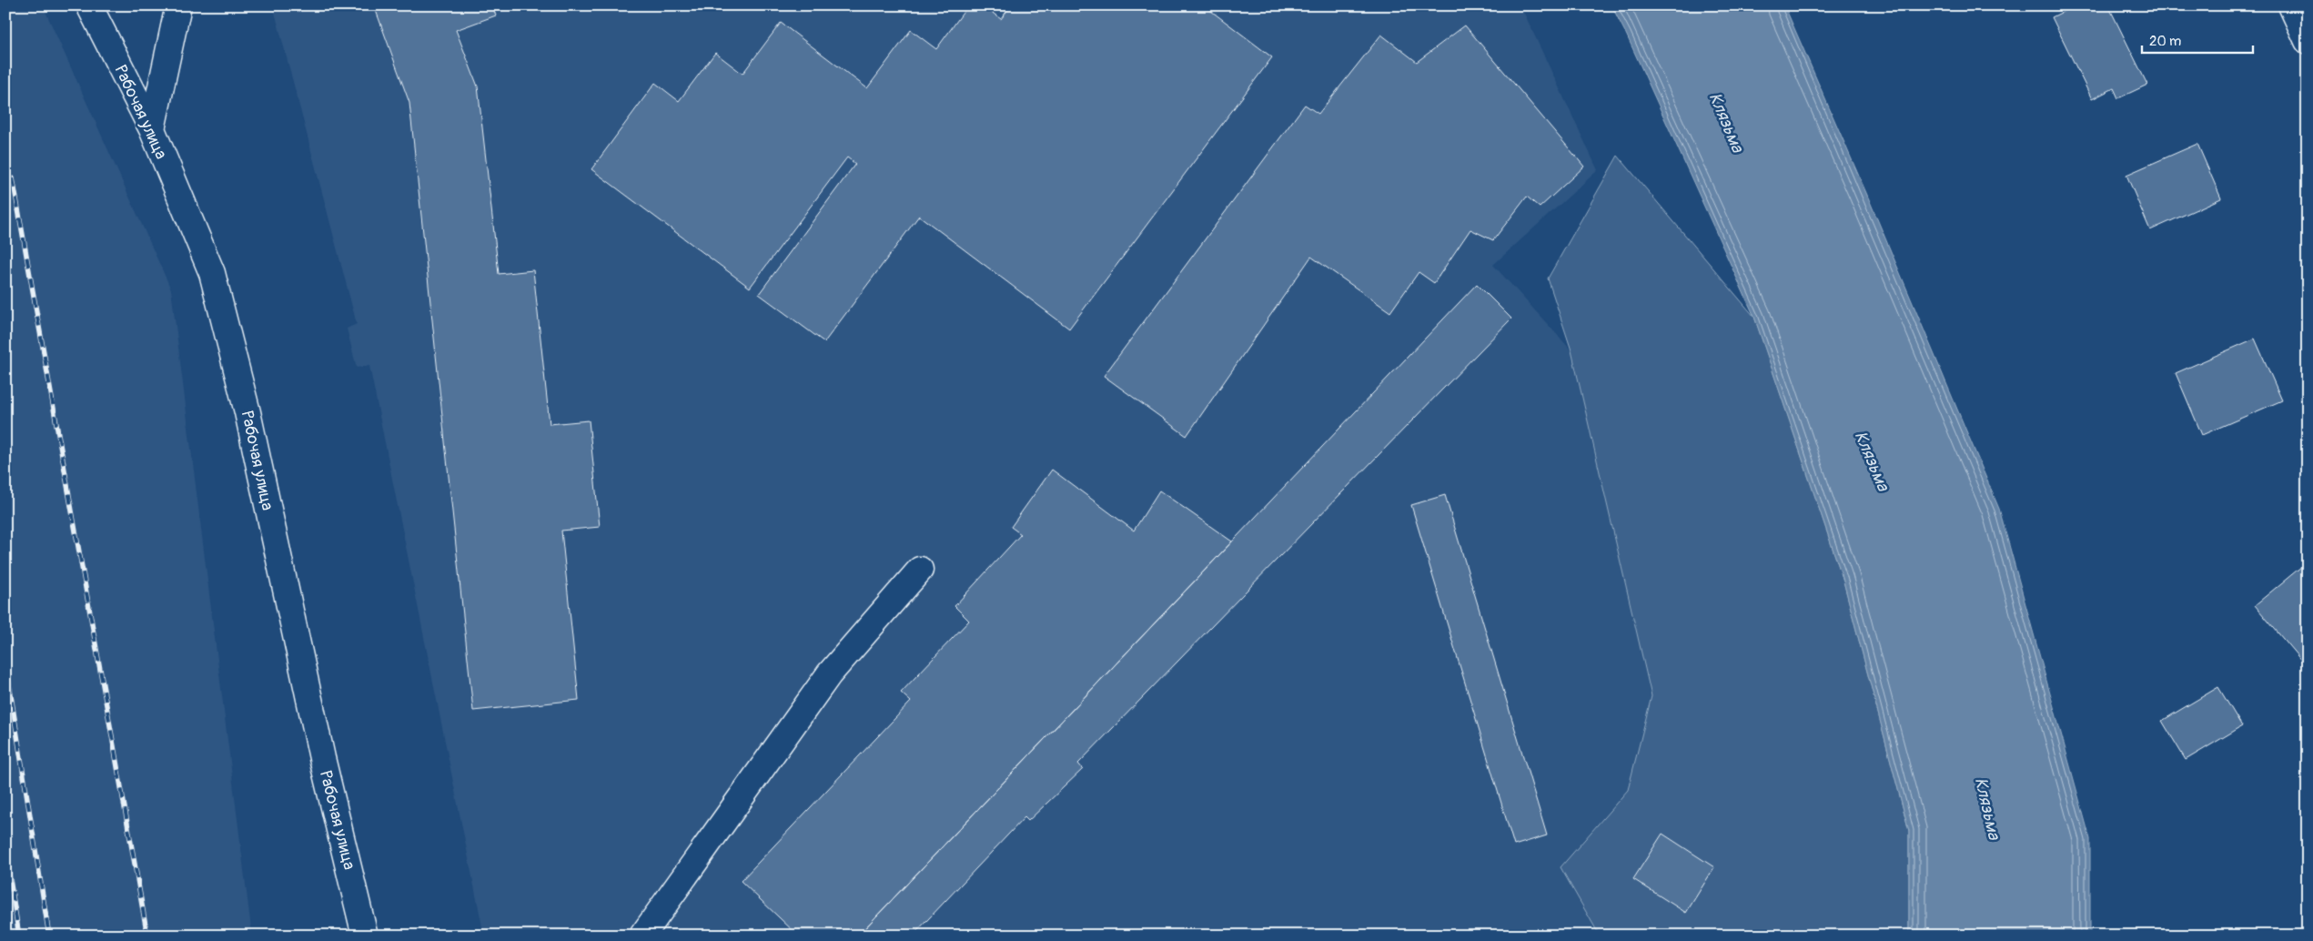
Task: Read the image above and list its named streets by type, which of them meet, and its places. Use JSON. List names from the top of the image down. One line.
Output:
{"streets":{"street":["Рабочая улица"]},"water":["Клязьма"],"scale_bar":"20 m"}
